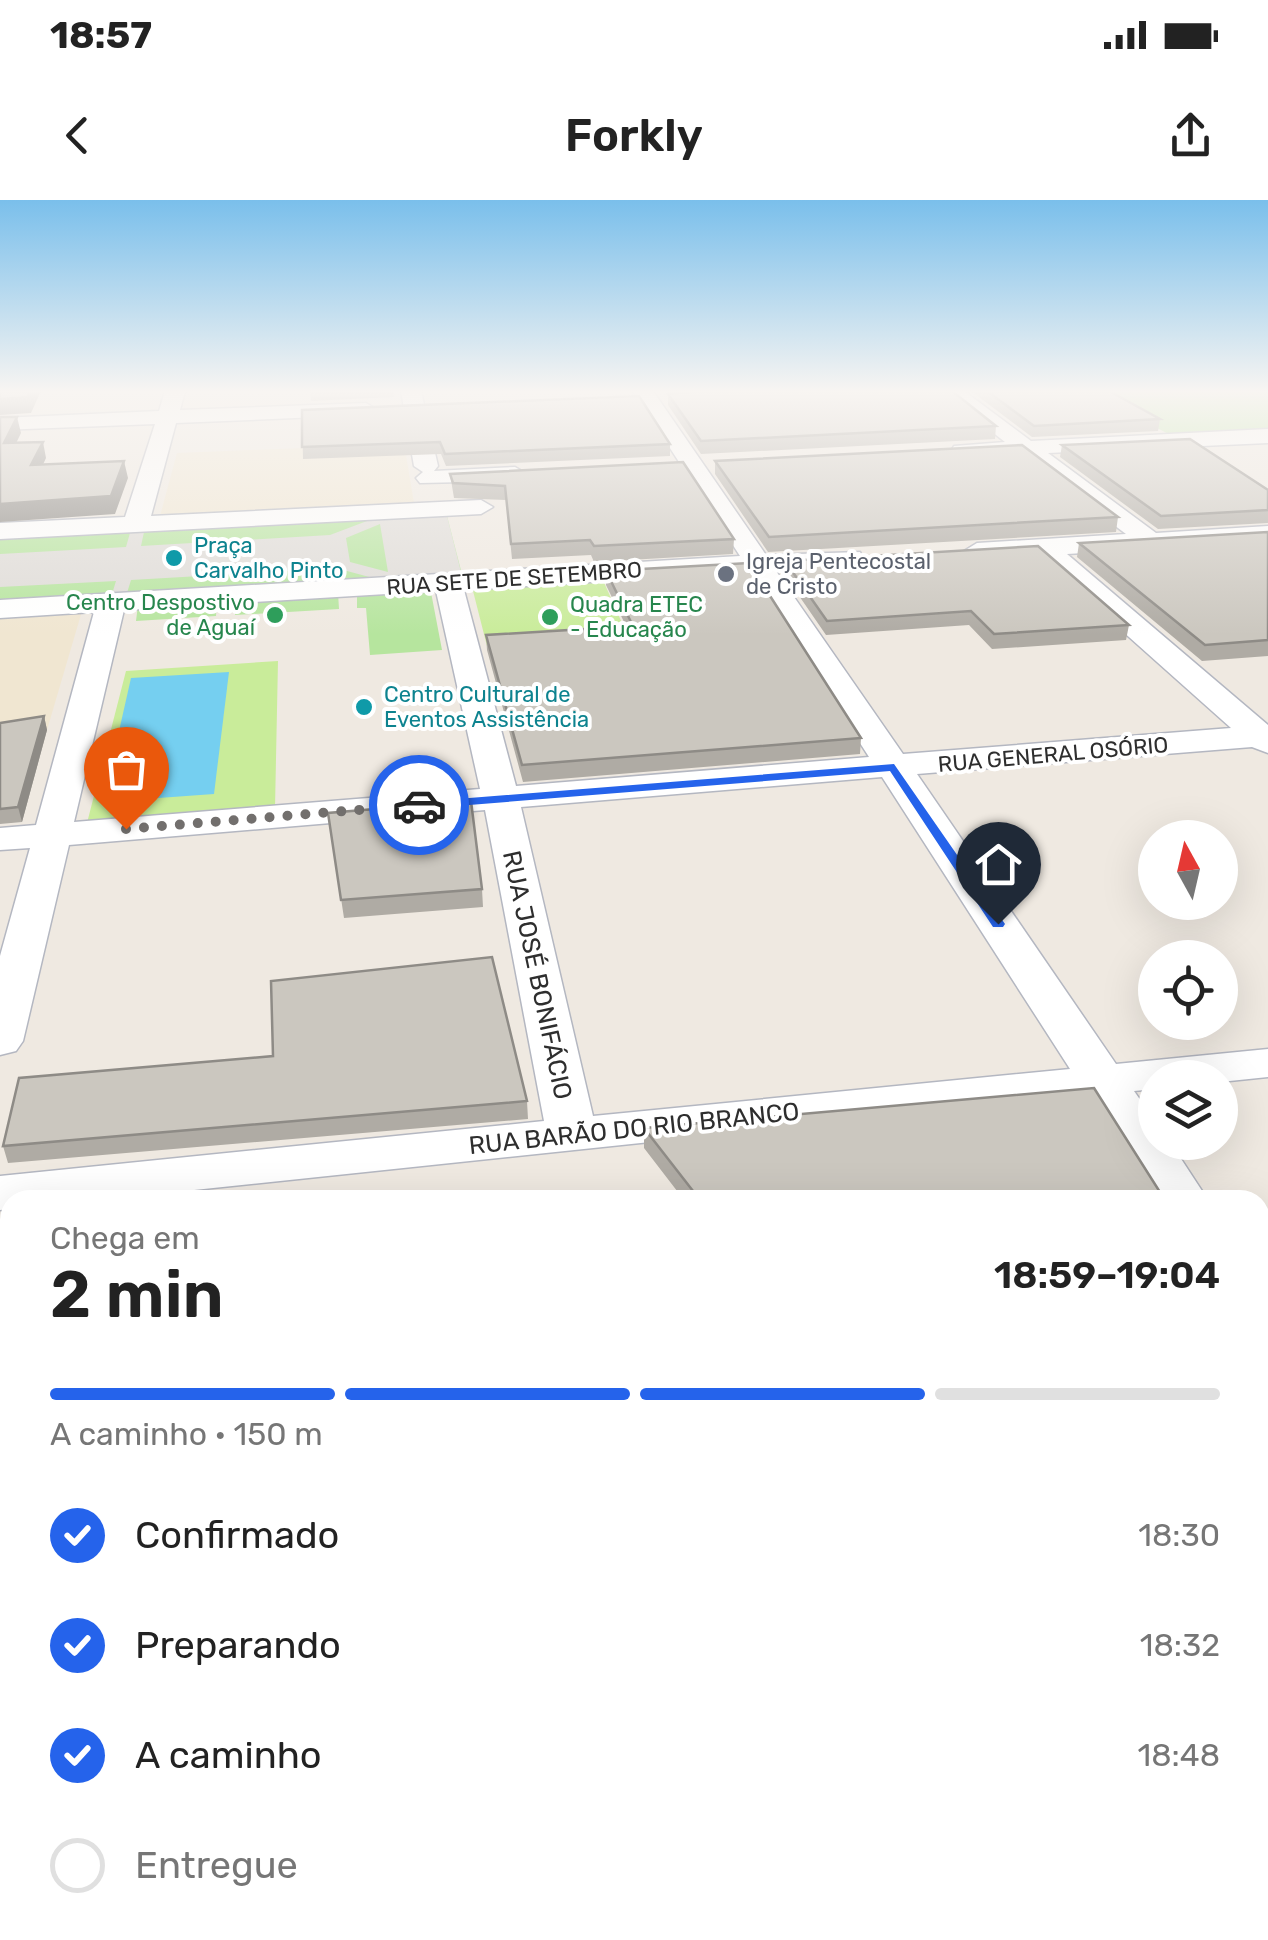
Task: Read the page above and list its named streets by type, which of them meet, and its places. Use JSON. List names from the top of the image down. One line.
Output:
{"streets":{"street":["RUA SETE DE SETEMBRO","RUA GENERAL OSÓRIO","RUA JOSÉ BONIFÁCIO","RUA BARÃO DO RIO BRANCO"]},"crossings":[["RUA SETE DE SETEMBRO","RUA JOSÉ BONIFÁCIO"],["RUA GENERAL OSÓRIO","RUA JOSÉ BONIFÁCIO"],["RUA JOSÉ BONIFÁCIO","RUA BARÃO DO RIO BRANCO"]],"places":["Praça Carvalho Pinto","Igreja Pentecostal de Cristo","Centro Despostivo de Aguaí","Quadra ETEC - Educação","Centro Cultural de Eventos Assistência"],"north":"top","page":{"status":"18:57","header":"Forkly","heading":["2 min","Chega em","18:59–19:04"],"bar":"A caminho · 150 m","list":[["Confirmado","18:30"],["Preparando","18:32"],["A caminho","18:48"],"Entregue"]}}
